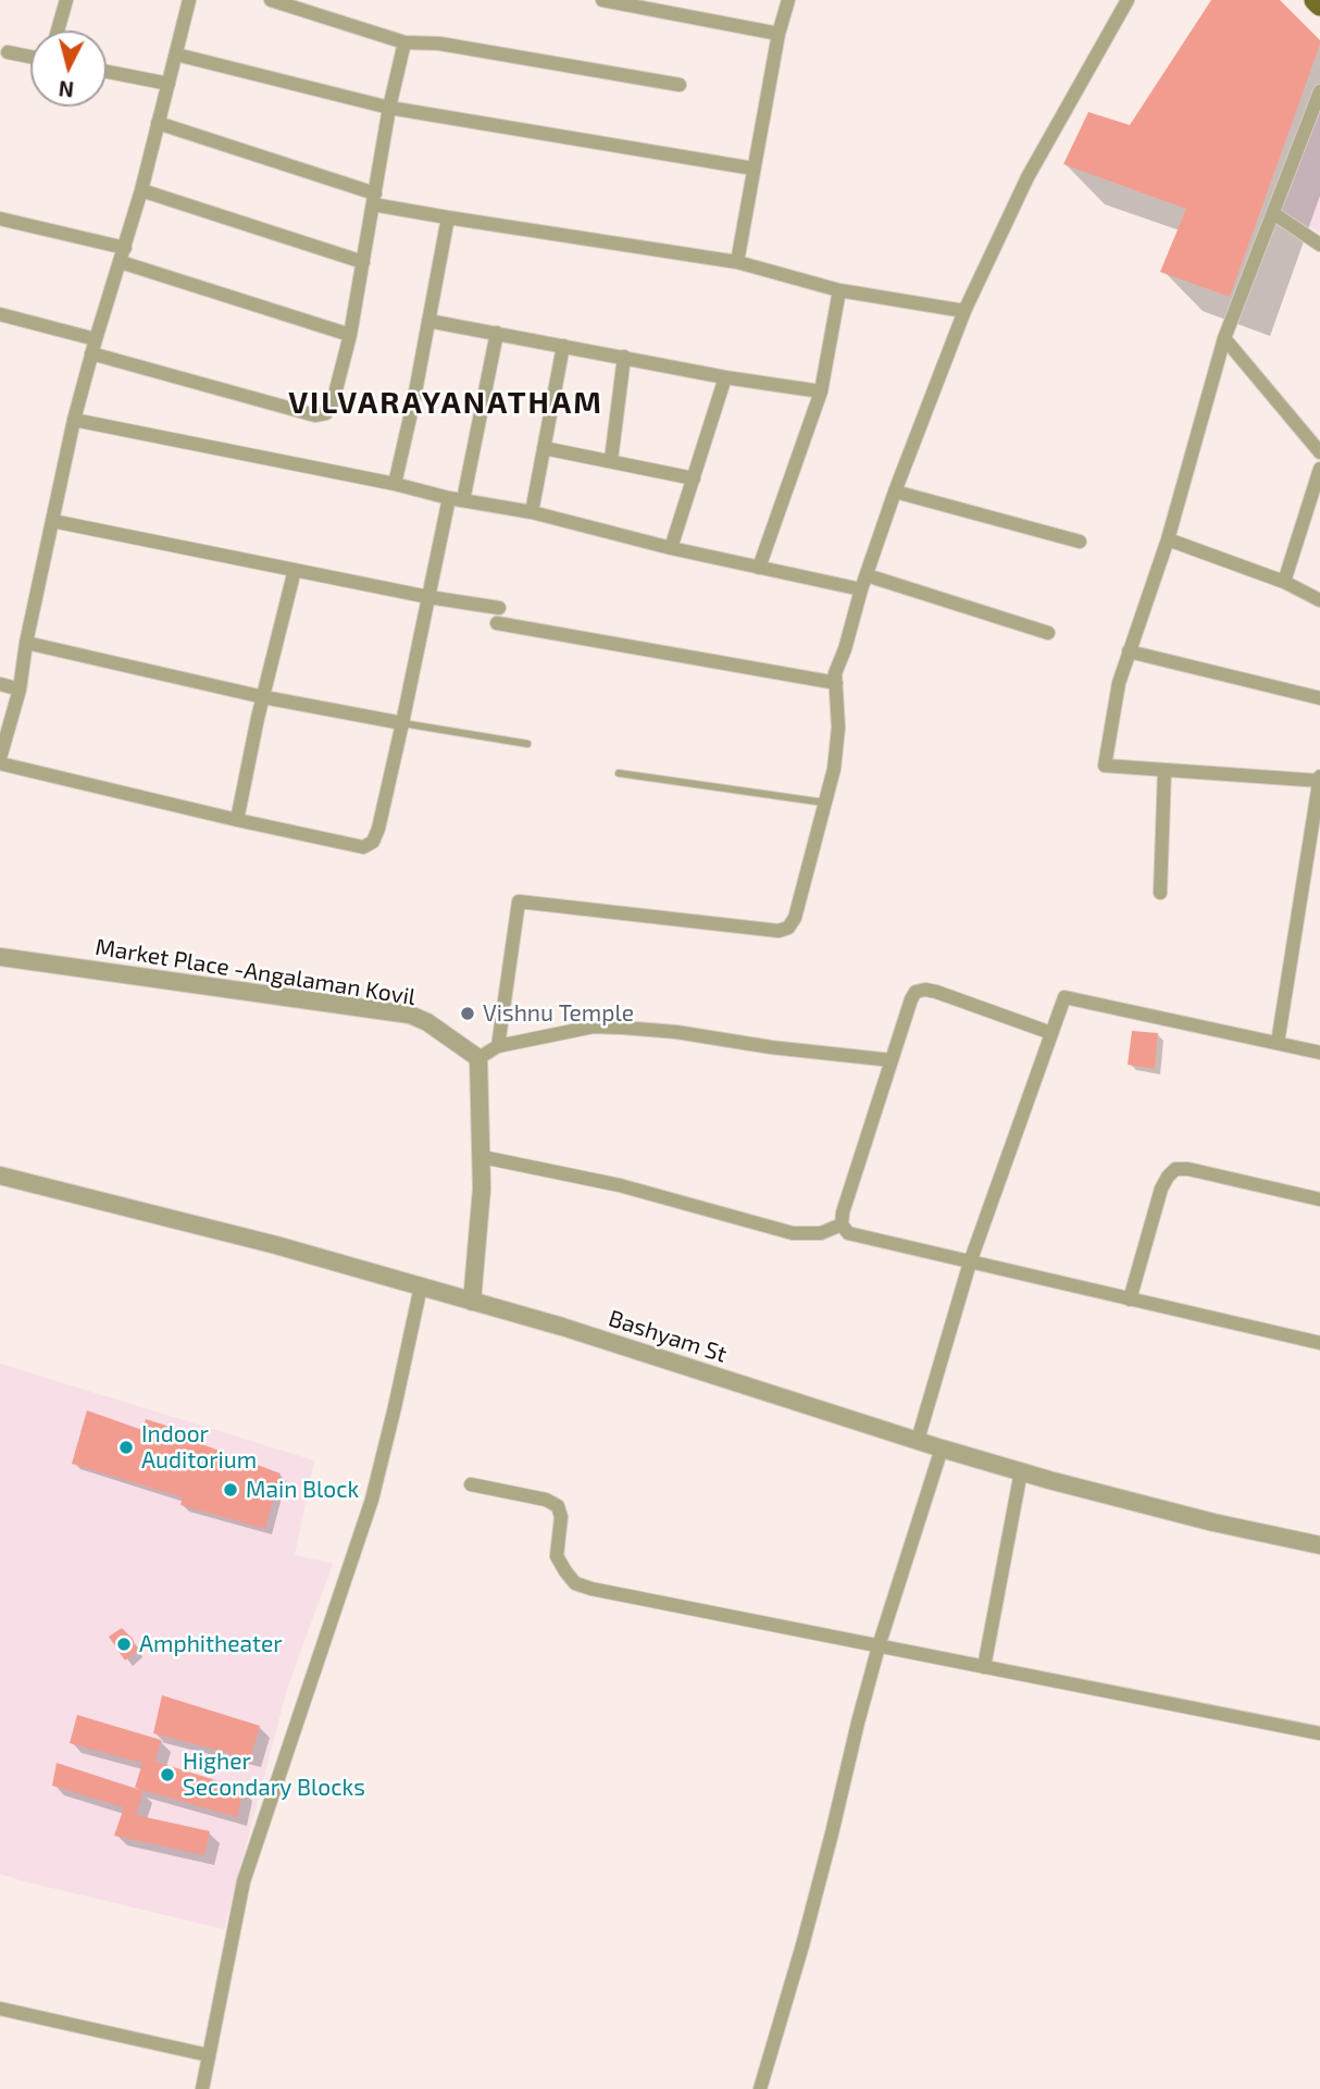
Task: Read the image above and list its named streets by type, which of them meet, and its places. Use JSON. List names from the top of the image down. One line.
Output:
{"streets":{"street":["Market Place -Angalaman Kovil","Bashyam St"]},"districts":["VILVARAYANATHAM"],"places":["Vishnu Temple","Indoor Auditorium","Main Block","Amphitheater","Higher Secondary Blocks"],"north":"bottom"}
